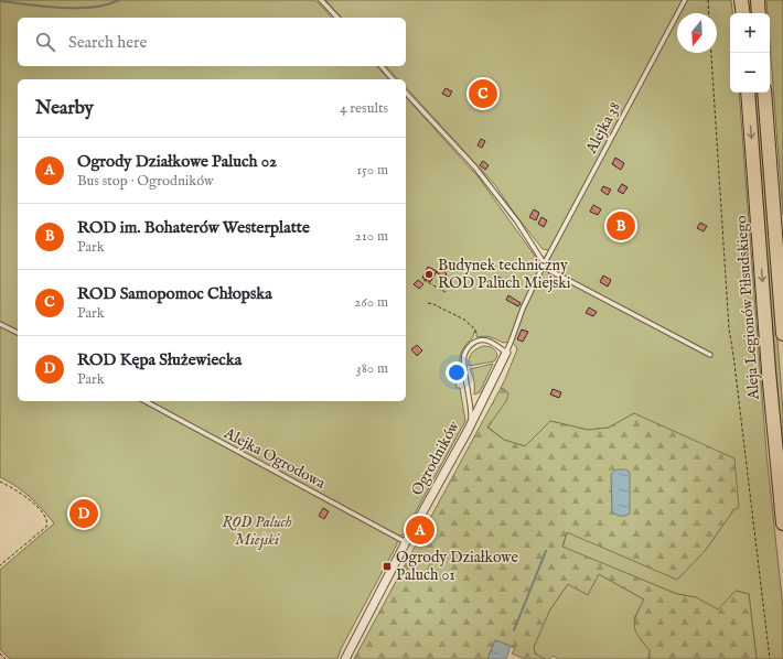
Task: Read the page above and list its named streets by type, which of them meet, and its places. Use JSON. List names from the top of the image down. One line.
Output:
{"streets":{"highway":["Aleja Legionów Piłsudskiego"],"street":["Ogrodników"],"lane":["Alejka 38","Alejka Ogrodowa"]},"crossings":[["Alejka 38","Ogrodników"],["Alejka Ogrodowa","Ogrodników"]],"parks":["ROD Paluch Miejski"],"places":{"other":["Budynek techniczny ROD Paluch Miejski"],"transit":["Ogrody Działkowe Paluch 01"]},"north":"bottom","page":{"map_buttons":["+","−"],"search":"Search here","pins":["C","B","D","A"],"heading":["Nearby","4 results"],"list":[{"mark":"A","name":"Ogrody Działkowe Paluch 02","note":"Bus stop · Ogrodników","value":"150 m"},{"mark":"B","name":"ROD im. Bohaterów Westerplatte","note":"Park","value":"210 m"},{"mark":"C","name":"ROD Samopomoc Chłopska","note":"Park","value":"260 m"},{"mark":"D","name":"ROD Kępa Służewiecka","note":"Park","value":"380 m"}]}}
